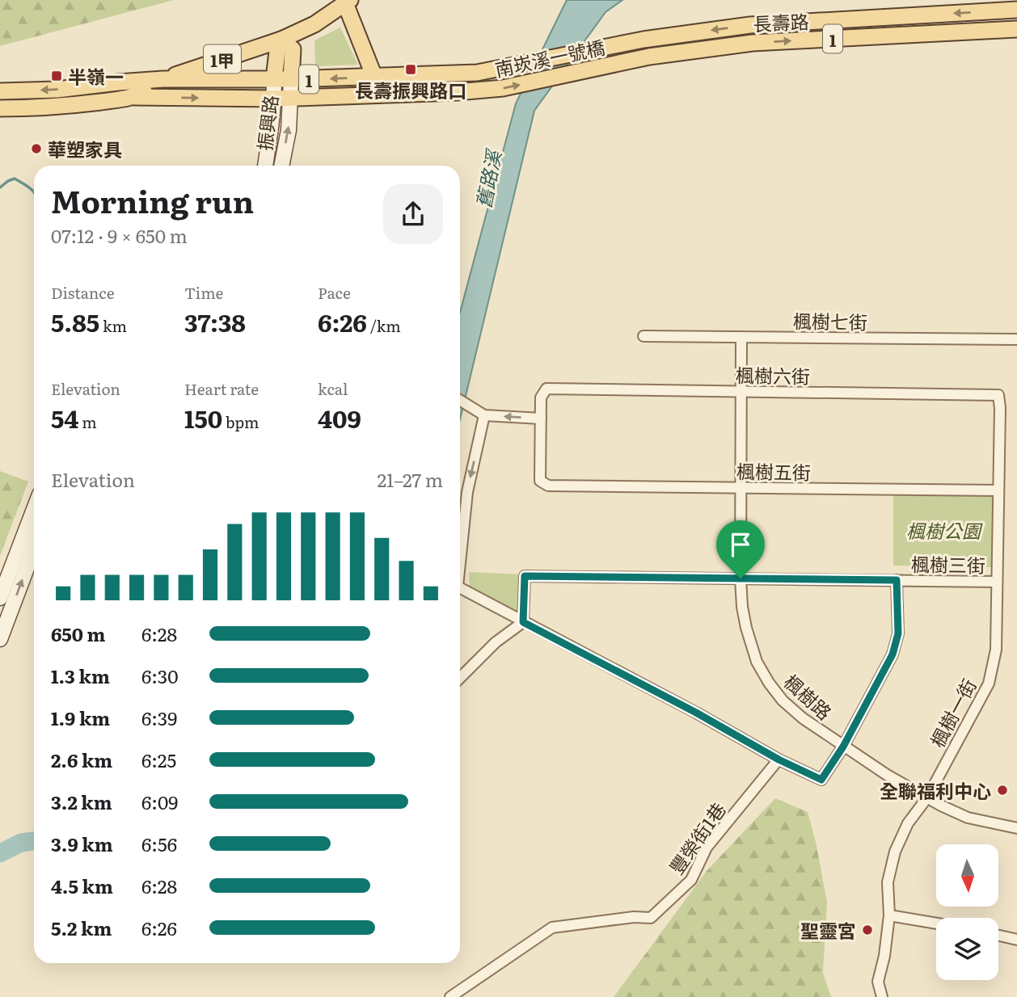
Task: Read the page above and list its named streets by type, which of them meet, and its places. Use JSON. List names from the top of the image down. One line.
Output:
{"streets":{"main road":["長壽路","1","南崁溪一號橋","1甲"],"street":["振興路","楓樹七街","楓樹六街","楓樹五街","楓樹三街","楓樹路","楓樹一街","豐榮街1巷"]},"crossings":[["長壽路","南崁溪一號橋"],["1","南崁溪一號橋"],["1","1甲"],["1","振興路"],["南崁溪一號橋","振興路"],["楓樹七街","楓樹路"],["楓樹六街","楓樹五街"],["楓樹六街","楓樹路"],["楓樹六街","楓樹一街"],["楓樹五街","楓樹路"],["楓樹五街","楓樹一街"],["楓樹三街","楓樹路"],["楓樹三街","楓樹一街"],["楓樹路","楓樹一街"]],"water":["舊路溪"],"parks":["楓樹公園"],"places":{"transit":["長壽振興路口","半嶺一"],"other":["華塑家具","全聯福利中心","聖靈宮"]},"north":"bottom","page":{"heading":["Morning run","07:12 · 9 × 650 m"],"stats":[["Distance","5.85 km"],["Time","37:38"],["Pace","6:26 /km"],["Elevation","54 m"],["Heart rate","150 bpm"],["kcal","409"]],"chart":["Elevation","21–27 m"],"list":[{"name":"650 m","note":"6:28"},{"name":"1.3 km","note":"6:30"},{"name":"1.9 km","note":"6:39"},{"name":"2.6 km","note":"6:25"},{"name":"3.2 km","note":"6:09"},{"name":"3.9 km","note":"6:56"},{"name":"4.5 km","note":"6:28"},{"name":"5.2 km","note":"6:26"}]}}
